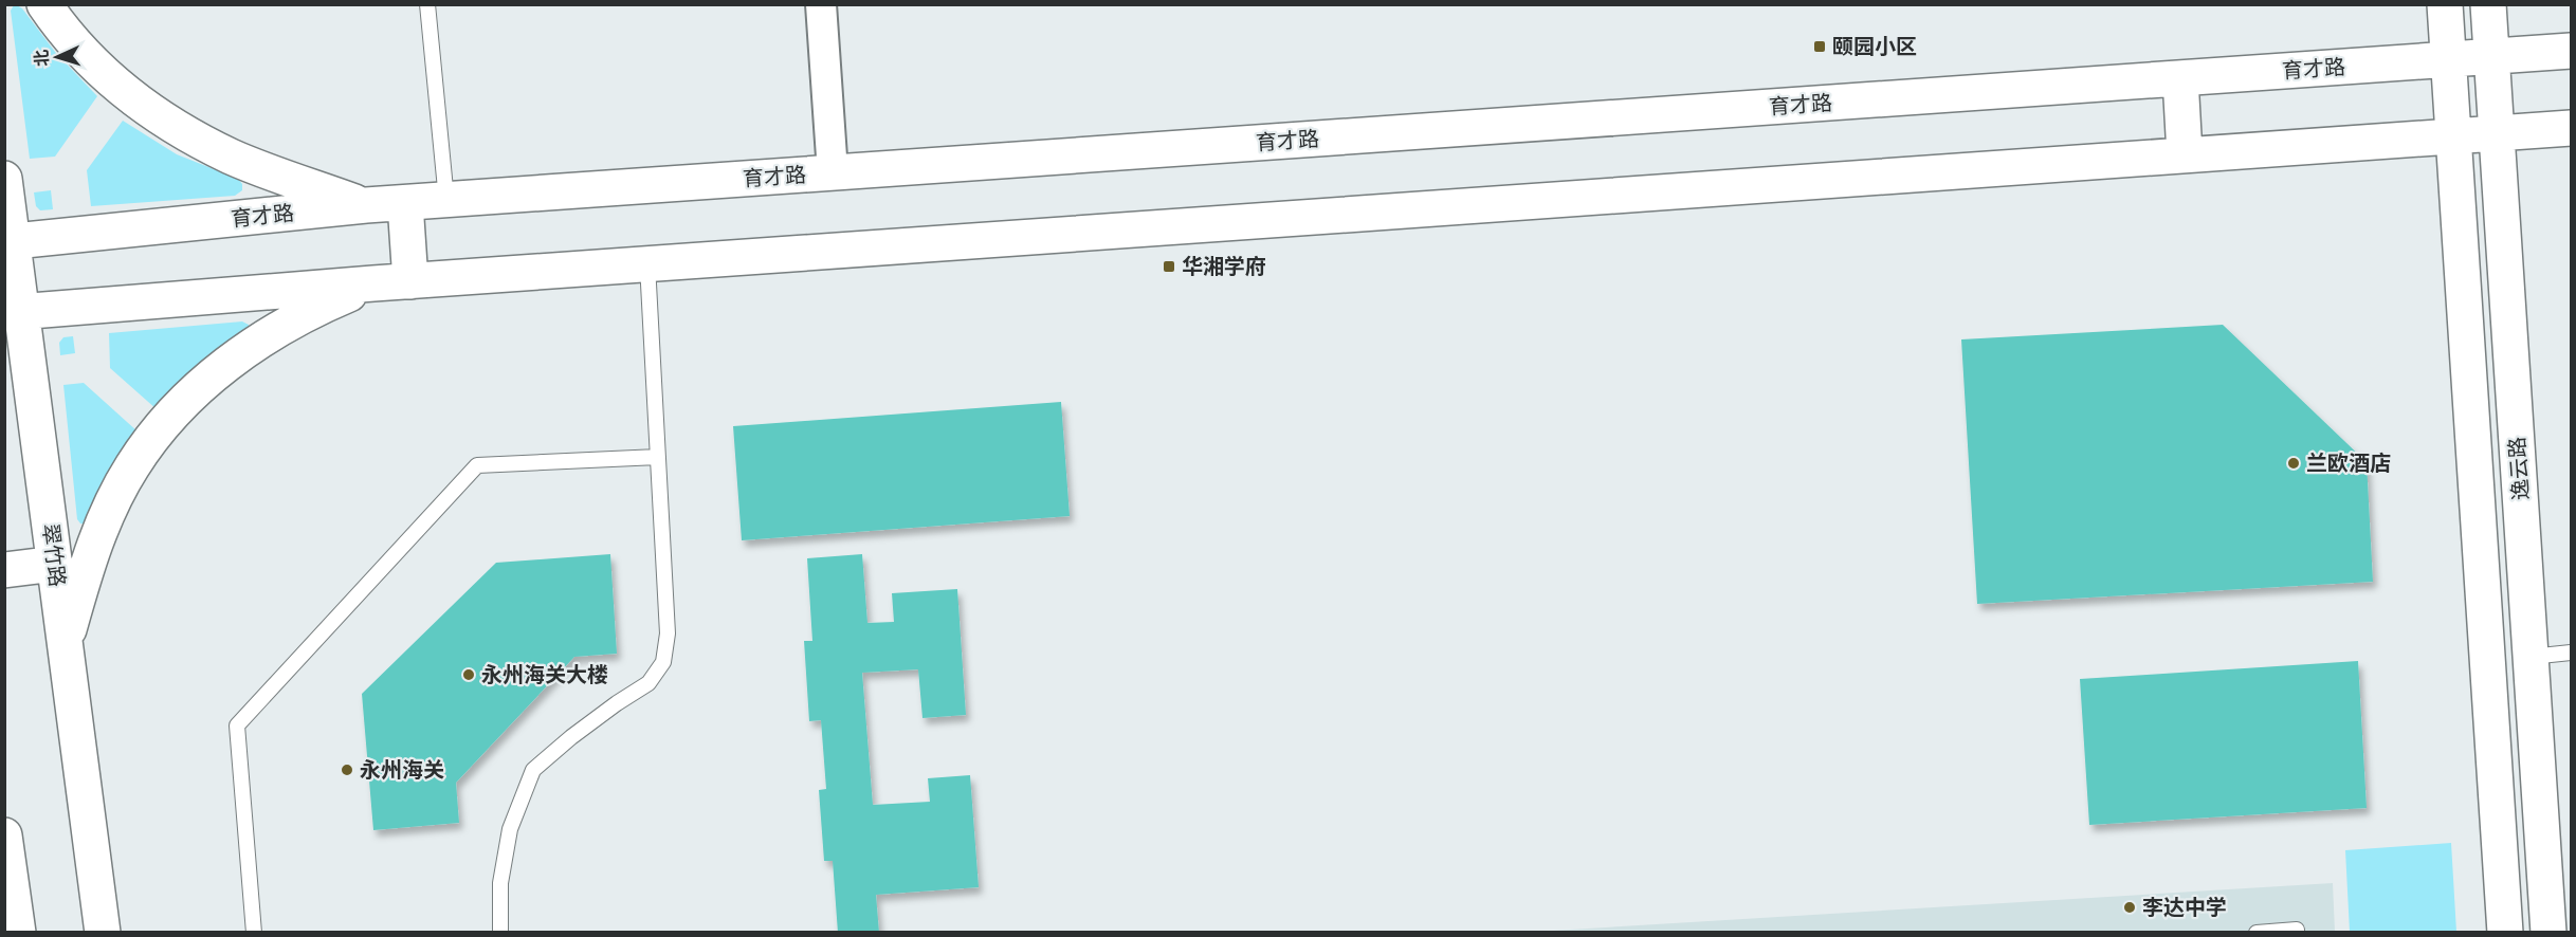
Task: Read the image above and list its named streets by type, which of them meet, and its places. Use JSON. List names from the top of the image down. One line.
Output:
{"streets":{"main road":["育才路","逸云路","翠竹路"]},"crossings":[["育才路","逸云路"],["育才路","翠竹路"]],"places":{"transit":["颐园小区","华湘学府"],"other":["兰欧酒店","永州海关大楼","永州海关","李达中学"]},"north":"left"}
